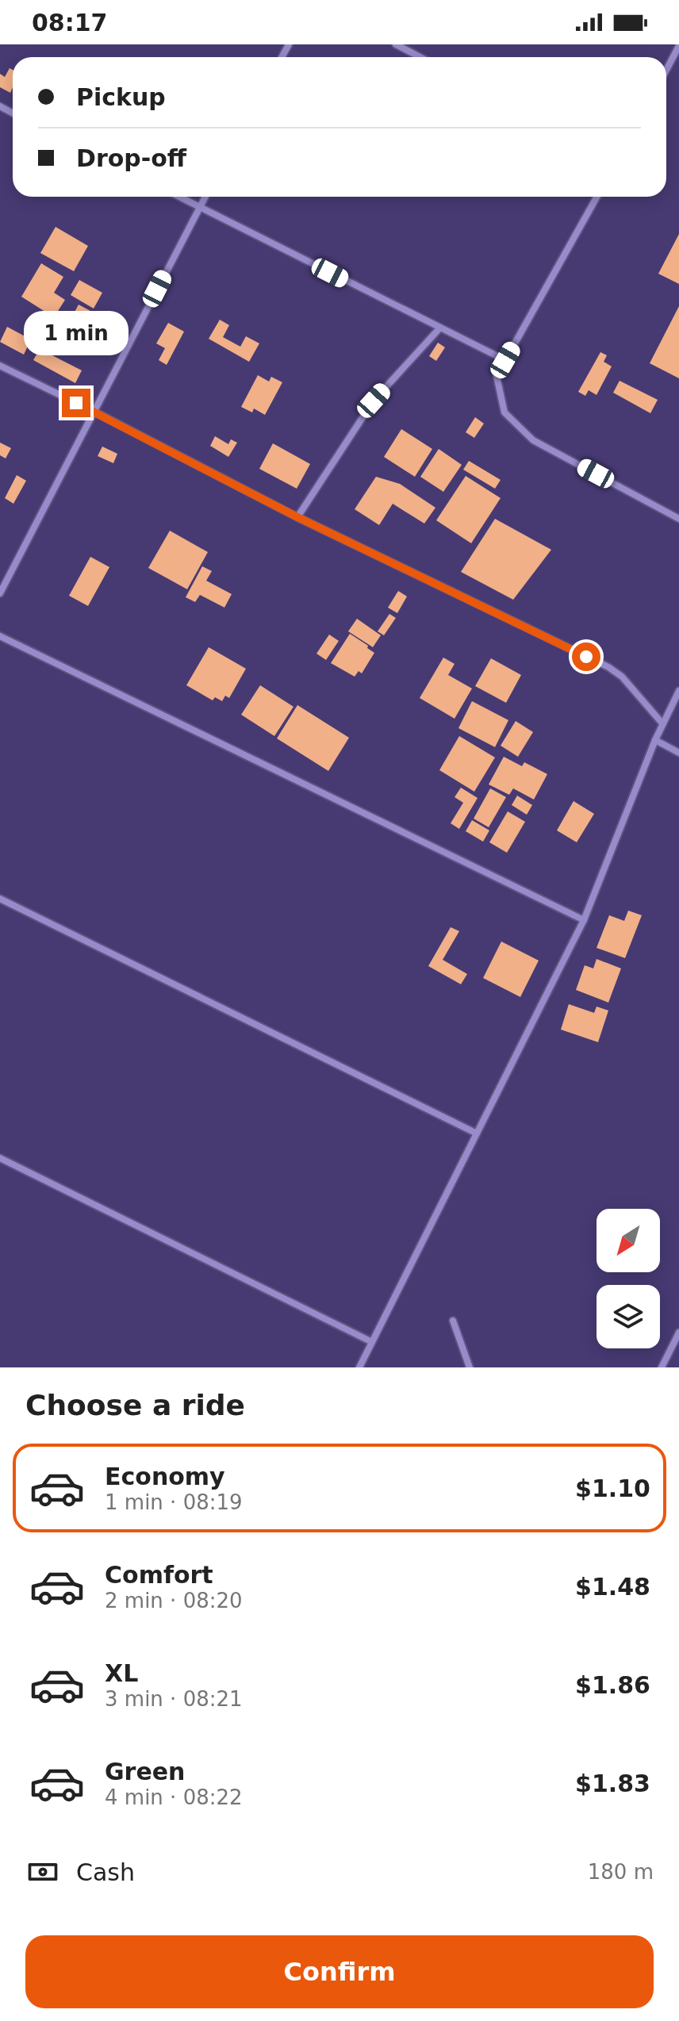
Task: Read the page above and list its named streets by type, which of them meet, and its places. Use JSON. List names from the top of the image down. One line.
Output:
{"north":"bottom left","page":{"status":"08:17","banner":["Pickup","Drop-off"],"bubble":"1 min","heading":"Choose a ride","list":[{"name":"Economy","note":"1 min · 08:19","value":"$1.10"},{"name":"Comfort","note":"2 min · 08:20","value":"$1.48"},{"name":"XL","note":"3 min · 08:21","value":"$1.86"},{"name":"Green","note":"4 min · 08:22","value":"$1.83"}],"pay":["Cash","180 m"],"buttons":"Confirm"}}
